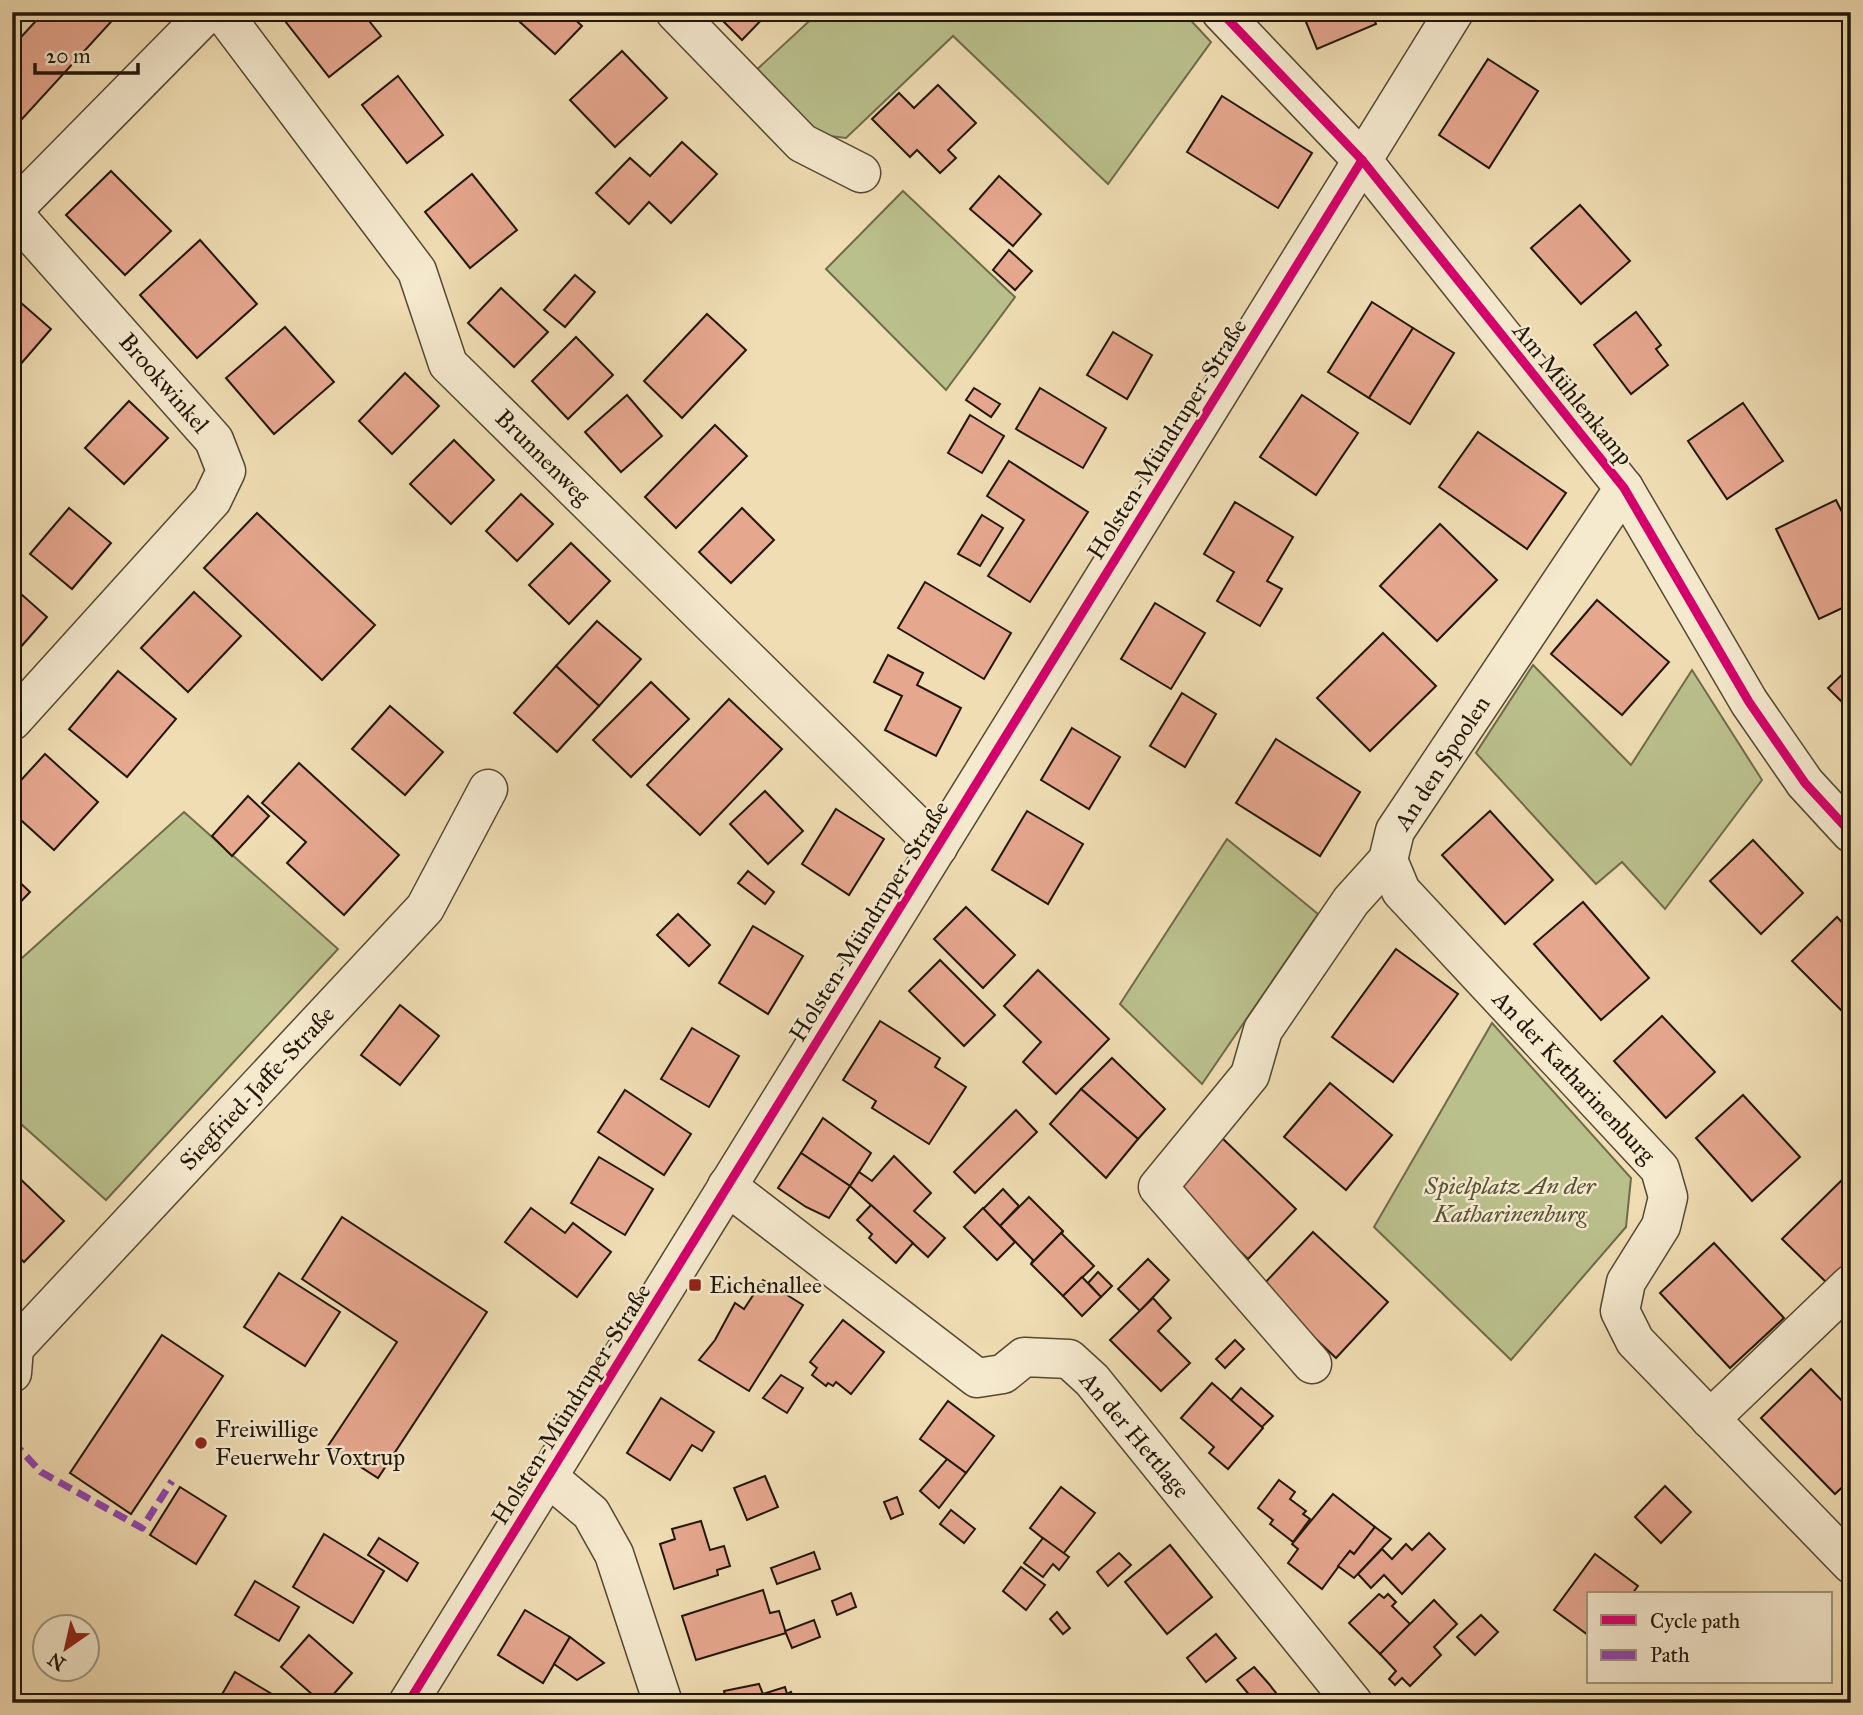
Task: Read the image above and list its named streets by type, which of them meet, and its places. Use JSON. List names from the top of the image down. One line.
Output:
{"streets":{"street":["Brookwinkel","Am Mühlenkamp","Holsten-Mündruper-Straße","Brunnenweg","An den Spoolen","An der Katharinenburg","Siegfried-Jaffe-Straße","An der Hettlage"]},"crossings":[["Am Mühlenkamp","Holsten-Mündruper-Straße"],["Am Mühlenkamp","An den Spoolen"],["Holsten-Mündruper-Straße","Brunnenweg"],["Holsten-Mündruper-Straße","An der Hettlage"],["An den Spoolen","An der Katharinenburg"]],"parks":["Spielplatz An der Katharinenburg"],"places":{"transit":["Eichenallee"],"other":["Freiwillige Feuerwehr Voxtrup"]},"legend":["Cycle path","Path"],"scale_bar":"20 m","north":"bottom left"}
